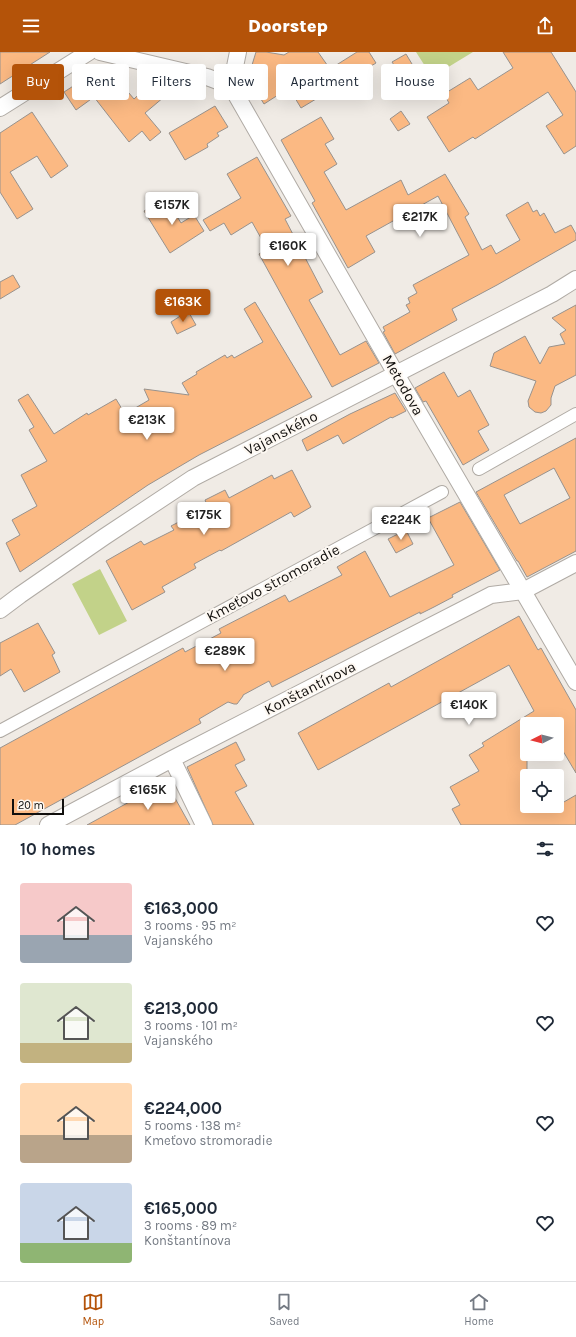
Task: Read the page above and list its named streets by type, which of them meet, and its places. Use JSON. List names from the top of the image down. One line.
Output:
{"streets":{"street":["Metodova","Vajanského","Kmeťovo stromoradie","Konštantínova"]},"crossings":[["Metodova","Vajanského"],["Metodova","Konštantínova"]],"scale_bar":"20 m","north":"left","page":{"header":"Doorstep","chip":["Buy","Rent","Filters","New","Apartment","House"],"price":["€157K","€217K","€160K","€163K","€213K","€175K","€224K","€289K","€140K","€165K"],"scale":"20 m","heading":"10 homes","list":[{"name":"€163,000","note":"3 rooms · 95 m² · Vajanského"},{"name":"€213,000","note":"3 rooms · 101 m² · Vajanského"},{"name":"€224,000","note":"5 rooms · 138 m² · Kmeťovo stromoradie"},{"name":"€165,000","note":"3 rooms · 89 m² · Konštantínova"}],"tabs":["Map","Saved","Home"]}}
